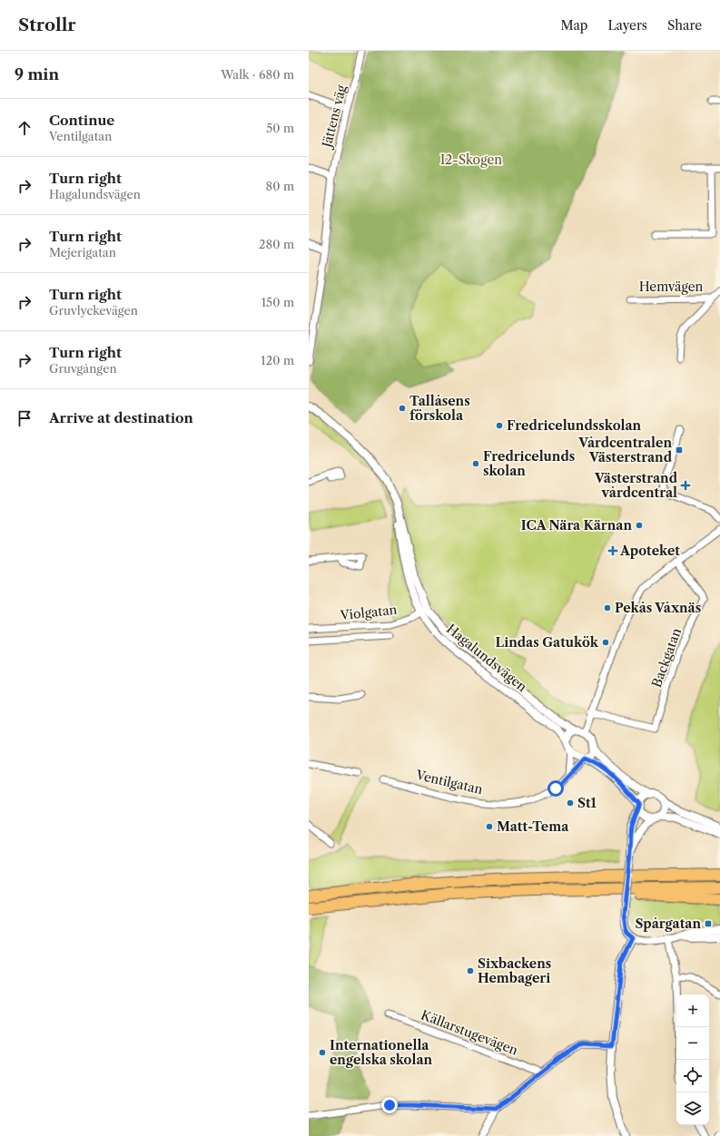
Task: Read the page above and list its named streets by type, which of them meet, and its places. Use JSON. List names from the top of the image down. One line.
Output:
{"streets":{"street":["Jättens väg","Hemvägen","Violgatan","Hagalundsvägen","Backgatan","Ventilgatan","Källarstugevägen"]},"crossings":[["Violgatan","Hagalundsvägen"],["Hagalundsvägen","Ventilgatan"]],"parks":["I2-Skogen"],"places":{"other":["Tallåsens förskola","Fredricelundsskolan","Fredricelunds skolan","ICA Nära Kärnan","Pekås Våxnäs","Lindas Gatukök","St1","Matt-Tema","Sixbackens Hembageri","Internationella engelska skolan"],"transit":["Vårdcentralen Västerstrand","Spårgatan"],"health":["Västerstrand vårdcentral","Apoteket"]},"page":{"header":"Strollr","nav":["Map","Layers","Share"],"heading":["9 min","Walk · 680 m"],"list":[["Continue","Ventilgatan","50 m"],["Turn right","Hagalundsvägen","80 m"],["Turn right","Mejerigatan","280 m"],["Turn right","Gruvlyckevägen","150 m"],["Turn right","Gruvgången","120 m"],"Arrive at destination"],"map_buttons":["+","−"]}}
